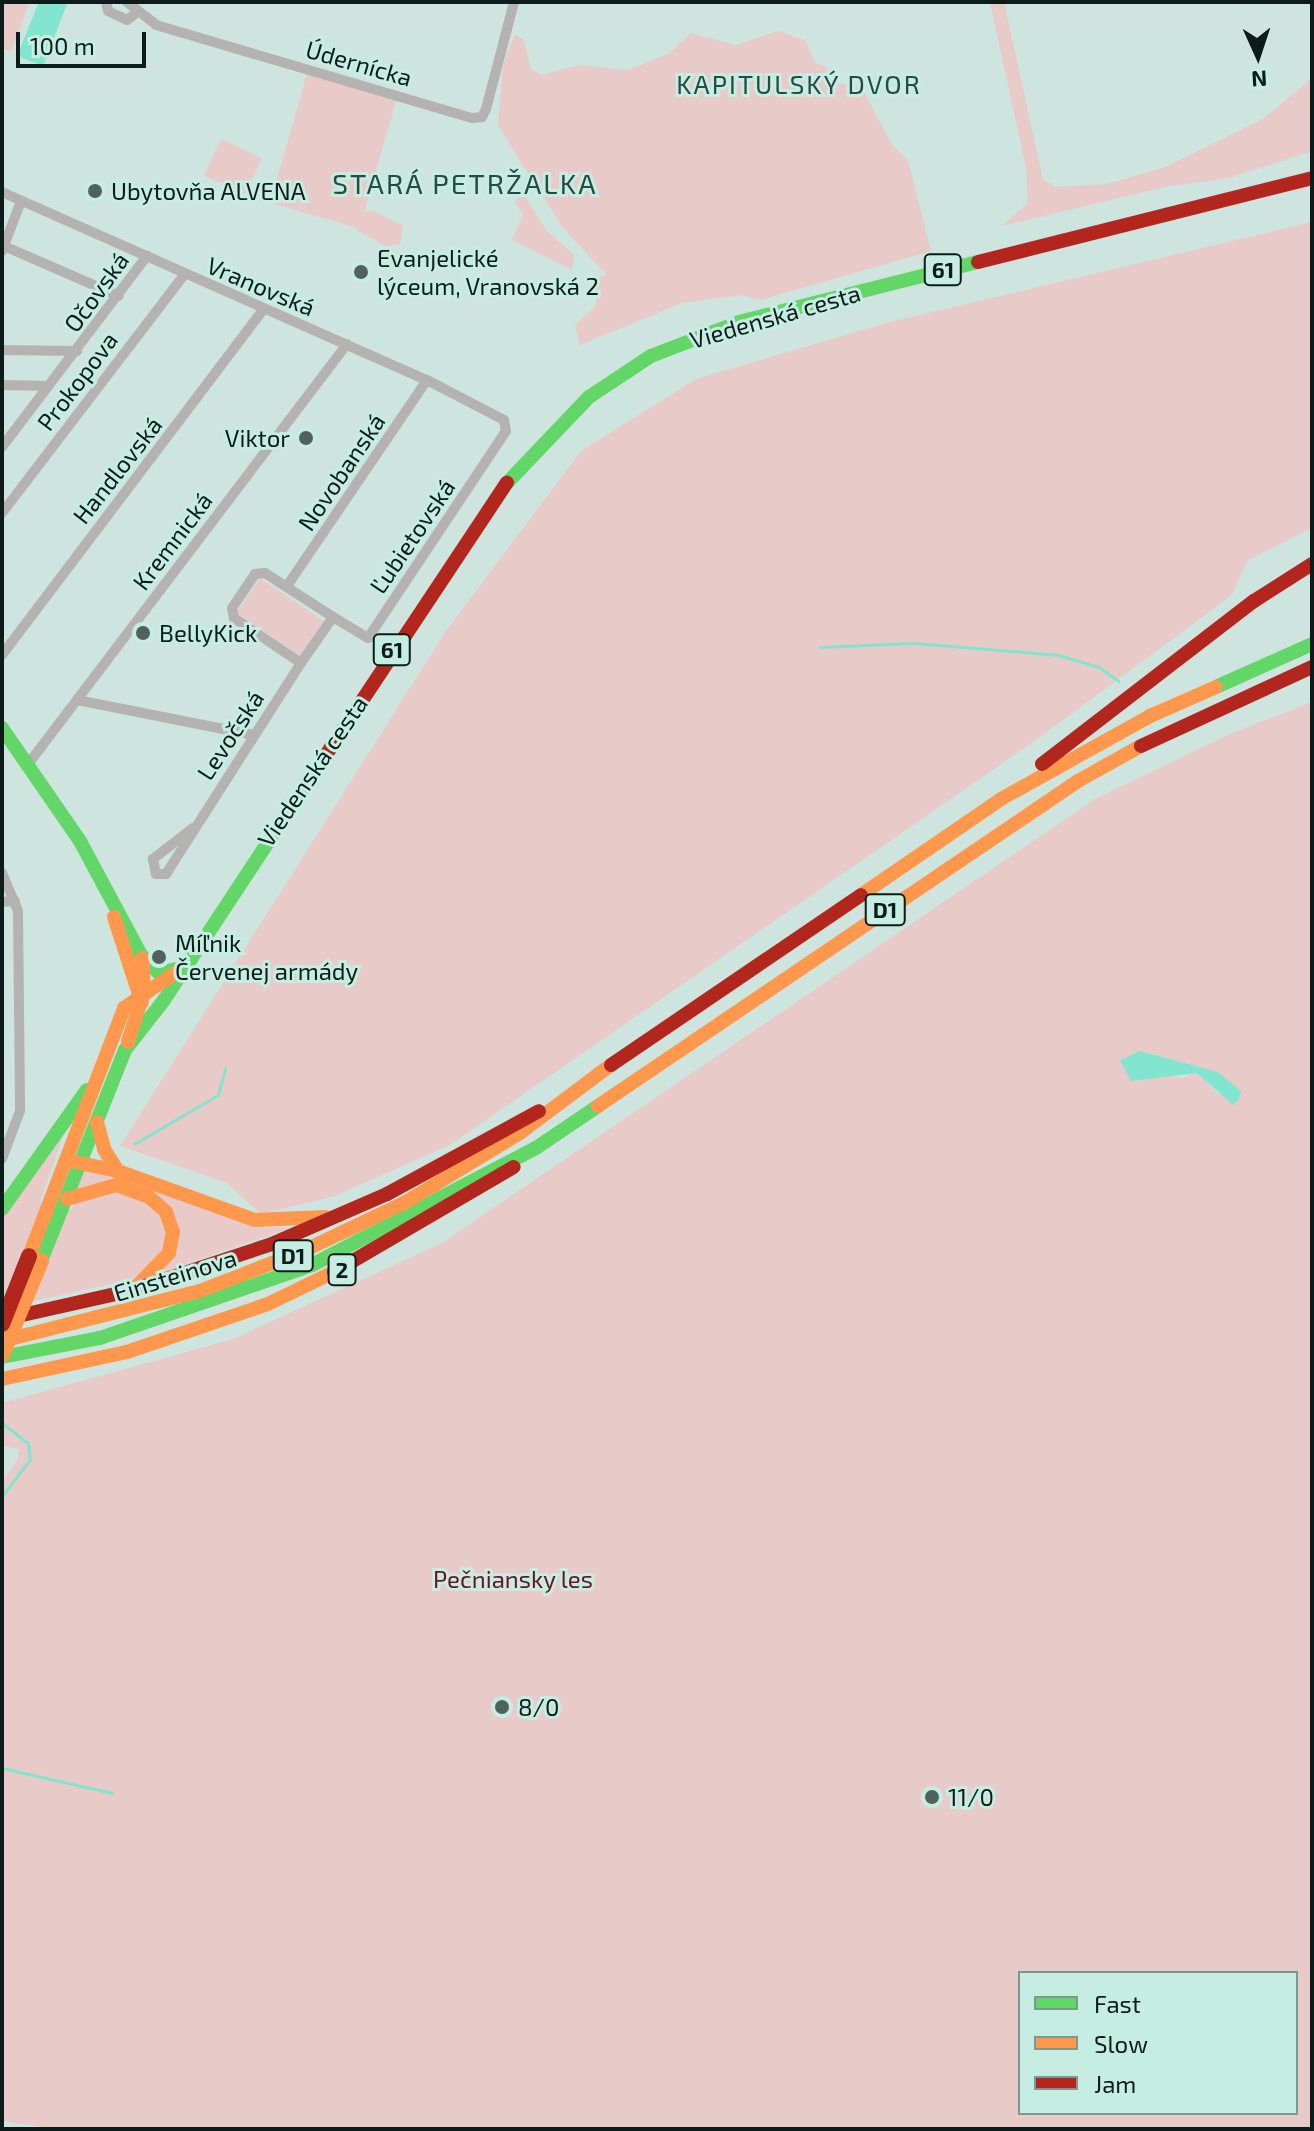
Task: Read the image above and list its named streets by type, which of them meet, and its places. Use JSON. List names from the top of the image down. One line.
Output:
{"streets":{"main road":["61","Viedenská cesta","D1","2","Einsteinova"],"street":["Údernícka","Vranovská","Očovská","Prokopova","Handlovská","Novobanská","Ľubietovská","Kremnická","Levočská"]},"crossings":[["Vranovská","Očovská"],["Vranovská","Prokopova"],["Vranovská","Handlovská"],["Vranovská","Novobanská"],["Vranovská","Ľubietovská"],["Vranovská","Kremnická"],["Viedenská cesta","D1"],["Viedenská cesta","2"],["Viedenská cesta","Einsteinova"],["Ľubietovská","Levočská"],["D1","2"],["D1","Einsteinova"],["2","Einsteinova"]],"districts":["KAPITULSKÝ DVOR","STARÁ PETRŽALKA"],"parks":["Pečniansky les"],"places":["Ubytovňa ALVENA","Evanjelické lýceum, Vranovská 2","Viktor","BellyKick","Míľnik Červenej armády","8/0","11/0"],"legend":["Fast","Slow","Jam"],"scale_bar":"100 m","north":"bottom"}
